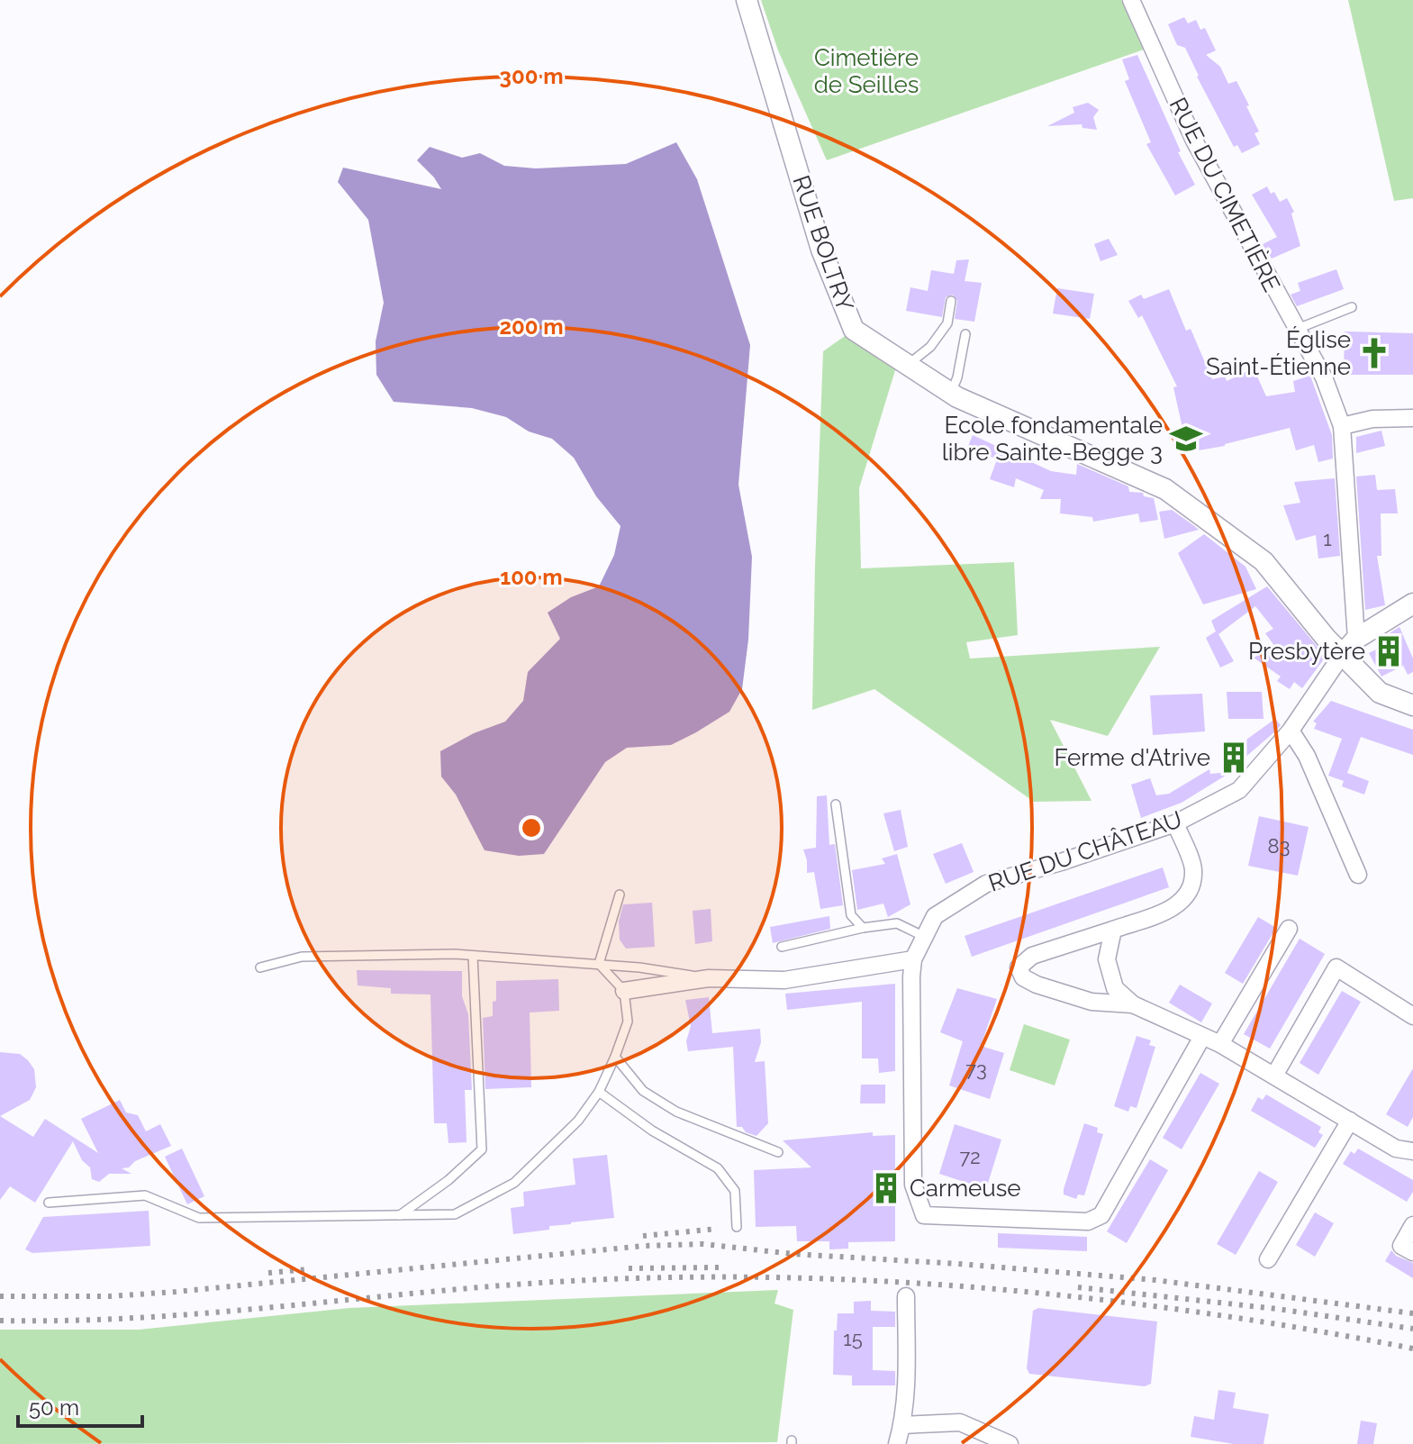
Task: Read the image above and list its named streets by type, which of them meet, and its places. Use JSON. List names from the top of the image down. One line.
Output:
{"streets":{"street":["RUE DU CIMETIÈRE","RUE BOLTRY","RUE DU CHÂTEAU"]},"crossings":[["RUE BOLTRY","RUE DU CHÂTEAU"]],"parks":["Cimetière de Seilles"],"places":{"church":["Église Saint-Étienne"],"school or university":["Ecole fondamentale libre Sainte-Begge 3"],"building":["Presbytère","Ferme d'Atrive","Carmeuse"]},"house_numbers":["1","83","73","72","15"],"scale_bar":"50 m","rings":["300 m","200 m","100 m"]}
